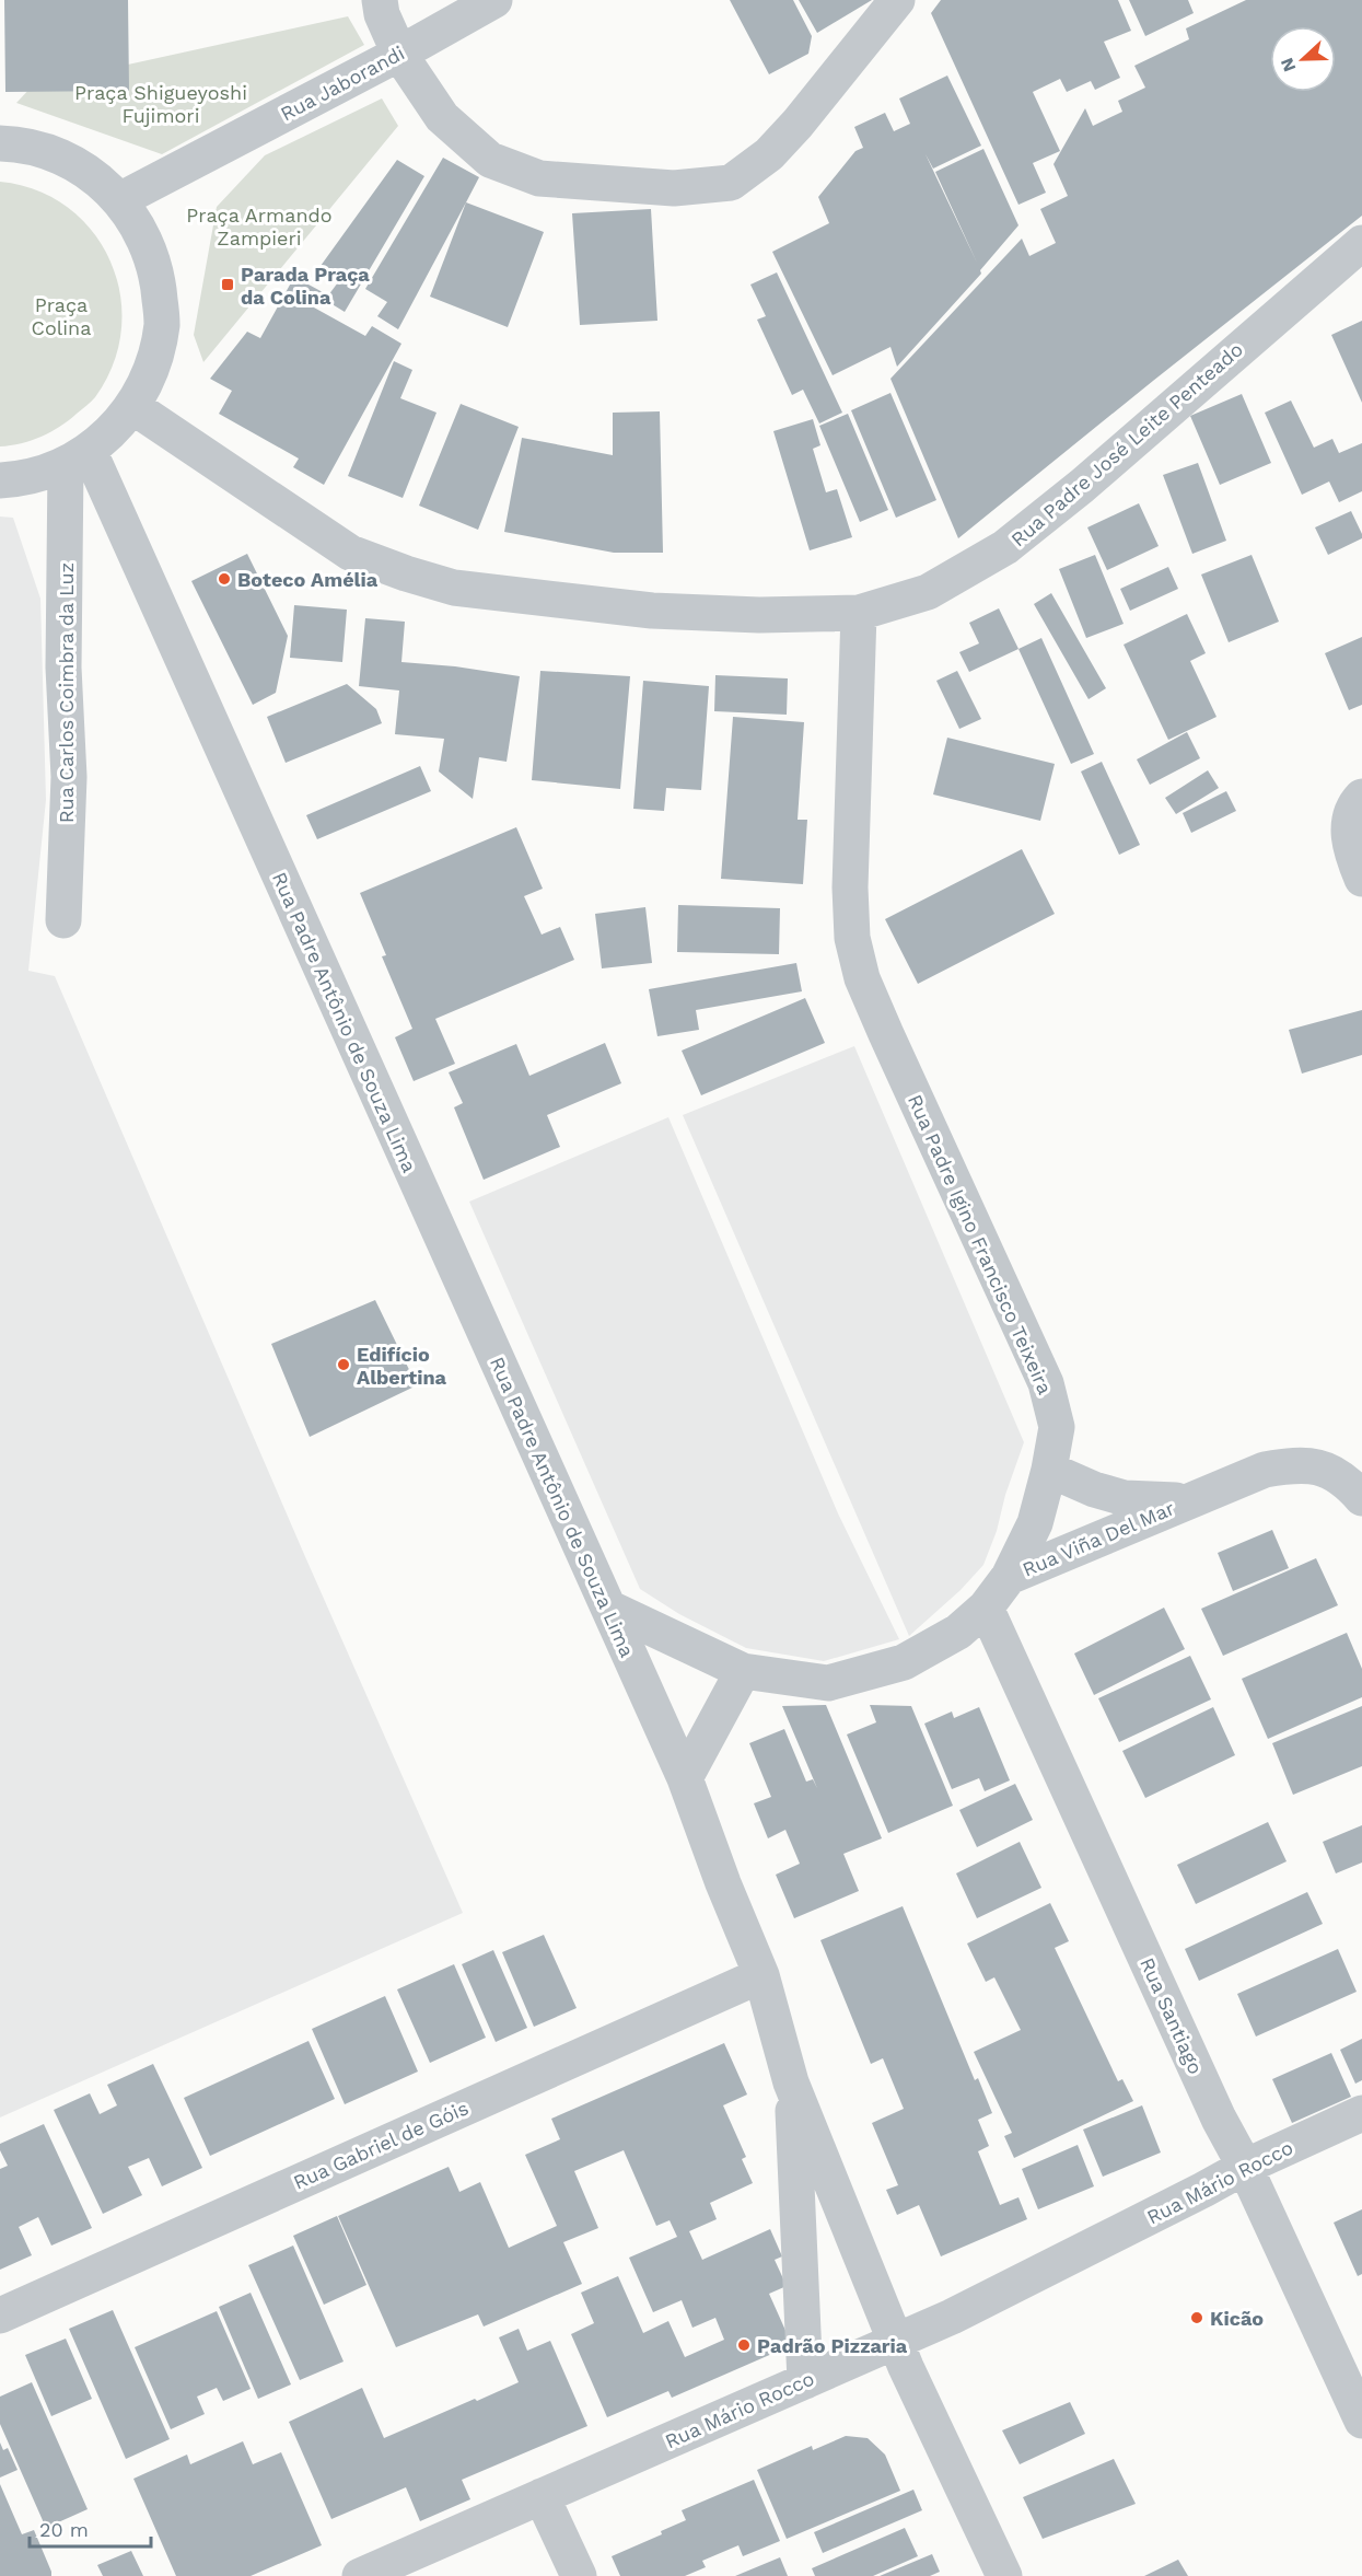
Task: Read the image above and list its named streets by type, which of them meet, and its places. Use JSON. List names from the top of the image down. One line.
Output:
{"streets":{"street":["Rua Jaborandi","Rua Padre José Leite Penteado","Rua Carlos Coimbra da Luz","Rua Padre Antônio de Souza Lima","Rua Padre Igino Francisco Teixeira","Rua Viña Del Mar","Rua Santiago","Rua Gabriel de Góis","Rua Mário Rocco"]},"crossings":[["Rua Padre José Leite Penteado","Rua Padre Igino Francisco Teixeira"],["Rua Carlos Coimbra da Luz","Rua Padre Antônio de Souza Lima"],["Rua Padre Antônio de Souza Lima","Rua Padre Igino Francisco Teixeira"],["Rua Padre Antônio de Souza Lima","Rua Gabriel de Góis"],["Rua Padre Antônio de Souza Lima","Rua Mário Rocco"],["Rua Padre Igino Francisco Teixeira","Rua Viña Del Mar"],["Rua Padre Igino Francisco Teixeira","Rua Santiago"],["Rua Santiago","Rua Mário Rocco"]],"parks":["Praça Shigueyoshi Fujimori","Praça Armando Zampieri","Praça Colina"],"places":{"transit":["Parada Praça da Colina"],"other":["Boteco Amélia","Edifício Albertina","Kicão","Padrão Pizzaria"]},"scale_bar":"20 m","north":"left"}
